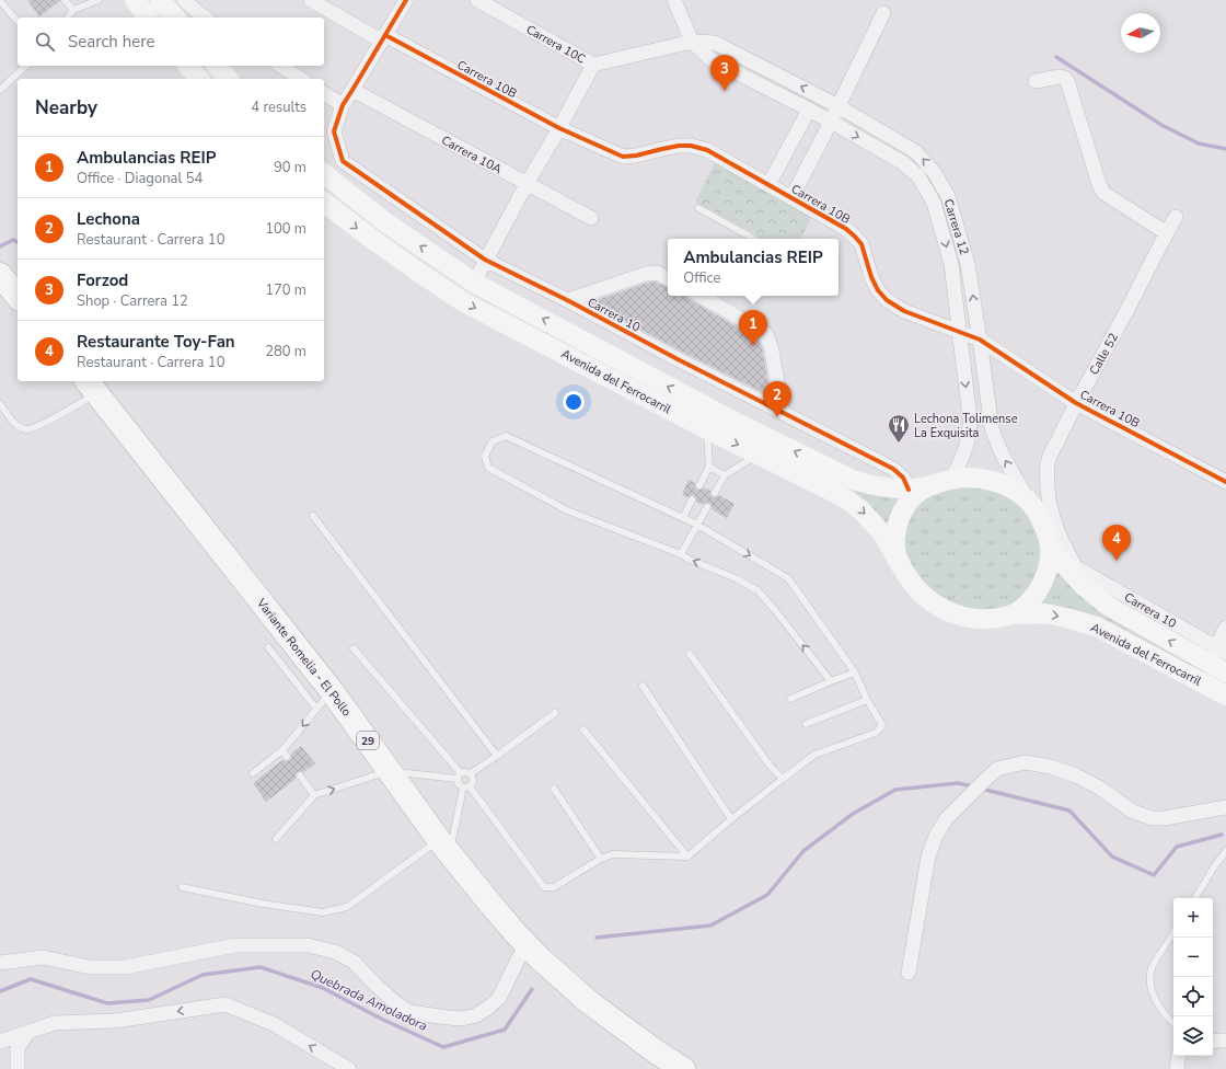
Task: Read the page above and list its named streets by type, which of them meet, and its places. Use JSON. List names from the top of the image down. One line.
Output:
{"streets":{"highway":["Variante Romelia - El Pollo","29"],"main road":["Avenida del Ferrocarril"],"street":["Carrera 10C","Carrera 10B","Carrera 10A","Carrera 12","Carrera 10","Calle 52"]},"crossings":[["Carrera 10C","Carrera 12"],["Carrera 10B","Carrera 12"],["Carrera 10B","Calle 52"],["Carrera 12","Avenida del Ferrocarril"],["Carrera 10","Calle 52"],["Carrera 10","Avenida del Ferrocarril"]],"water":["Quebrada Amoladora"],"places":{"restaurant":["Lechona Tolimense La Exquisita"]},"north":"left","page":{"search":"Search here","pins":["3","1","2","4"],"heading":["Nearby","4 results"],"list":[{"mark":"1","name":"Ambulancias REIP","note":"Office · Diagonal 54","value":"90 m"},{"mark":"2","name":"Lechona","note":"Restaurant · Carrera 10","value":"100 m"},{"mark":"3","name":"Forzod","note":"Shop · Carrera 12","value":"170 m"},{"mark":"4","name":"Restaurante Toy-Fan","note":"Restaurant · Carrera 10","value":"280 m"}],"popup":["Ambulancias REIP","Office"],"map_buttons":["+","−"]}}
